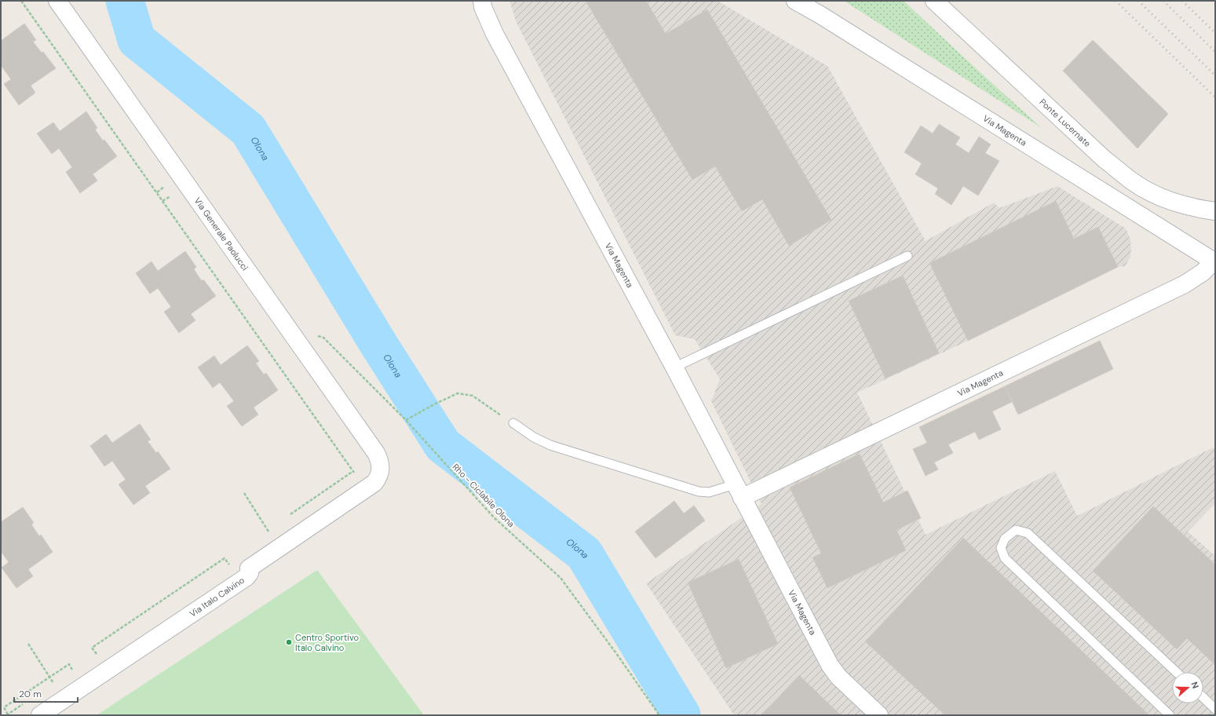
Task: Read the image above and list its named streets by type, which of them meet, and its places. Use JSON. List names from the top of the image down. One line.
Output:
{"streets":{"street":["Ponte Lucernate","Via Magenta","Via Generale Paolucci","Via Italo Calvino"],"path":["Rho - Ciclabile Olona"]},"crossings":[["Via Generale Paolucci","Rho - Ciclabile Olona"],["Via Generale Paolucci","Via Italo Calvino"]],"water":["Olona"],"places":["Centro Sportivo Italo Calvino"],"scale_bar":"20 m","north":"right"}
